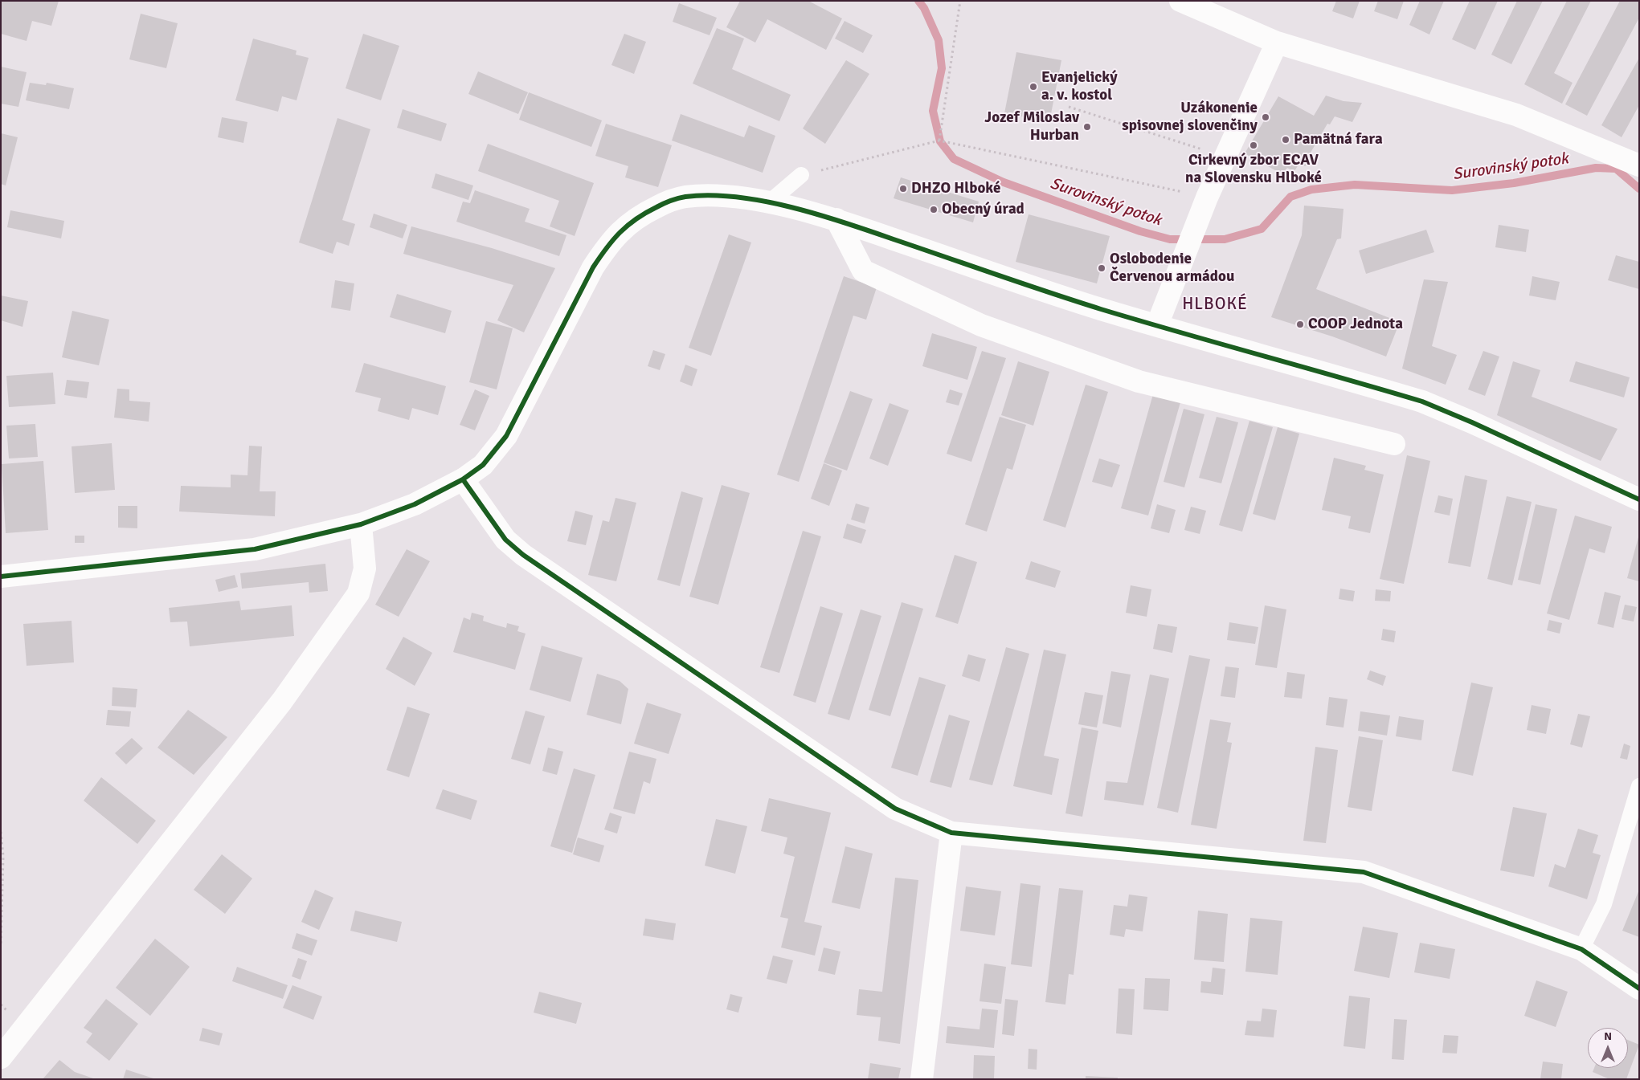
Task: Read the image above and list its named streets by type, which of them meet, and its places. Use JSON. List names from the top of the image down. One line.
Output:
{"districts":["HLBOKÉ"],"water":["Surovinský potok"],"places":["Evanjelický a. v. kostol","Uzákonenie spisovnej slovenčiny","Jozef Miloslav Hurban","Pamätná fara","Cirkevný zbor ECAV na Slovensku Hlboké","DHZO Hlboké","Obecný úrad","Oslobodenie Červenou armádou","COOP Jednota"],"north":"top"}
